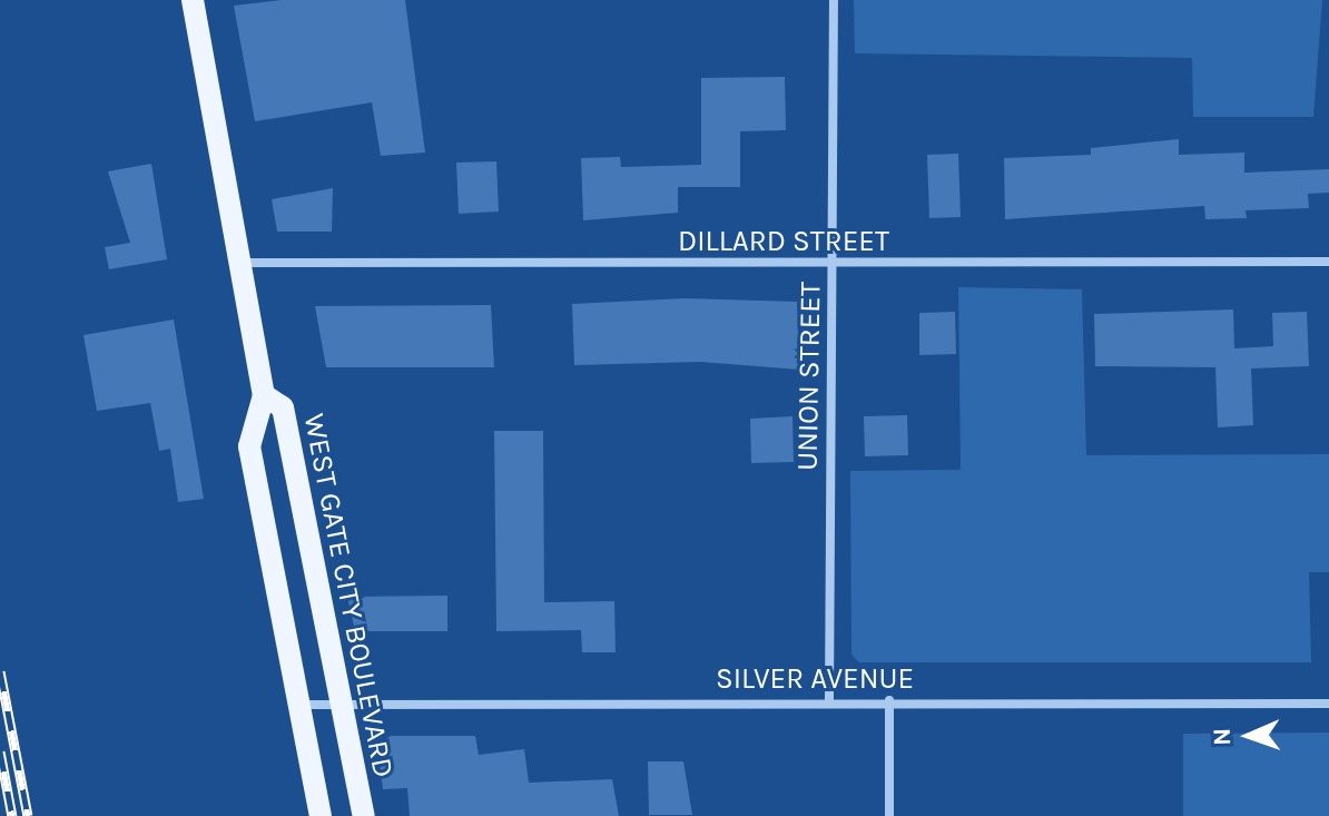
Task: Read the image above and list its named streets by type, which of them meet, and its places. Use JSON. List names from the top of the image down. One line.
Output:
{"streets":{"main road":["WEST GATE CITY BOULEVARD"],"street":["DILLARD STREET","UNION STREET","SILVER AVENUE"]},"crossings":[["DILLARD STREET","UNION STREET"],["DILLARD STREET","WEST GATE CITY BOULEVARD"],["UNION STREET","SILVER AVENUE"],["WEST GATE CITY BOULEVARD","SILVER AVENUE"]],"north":"left"}
